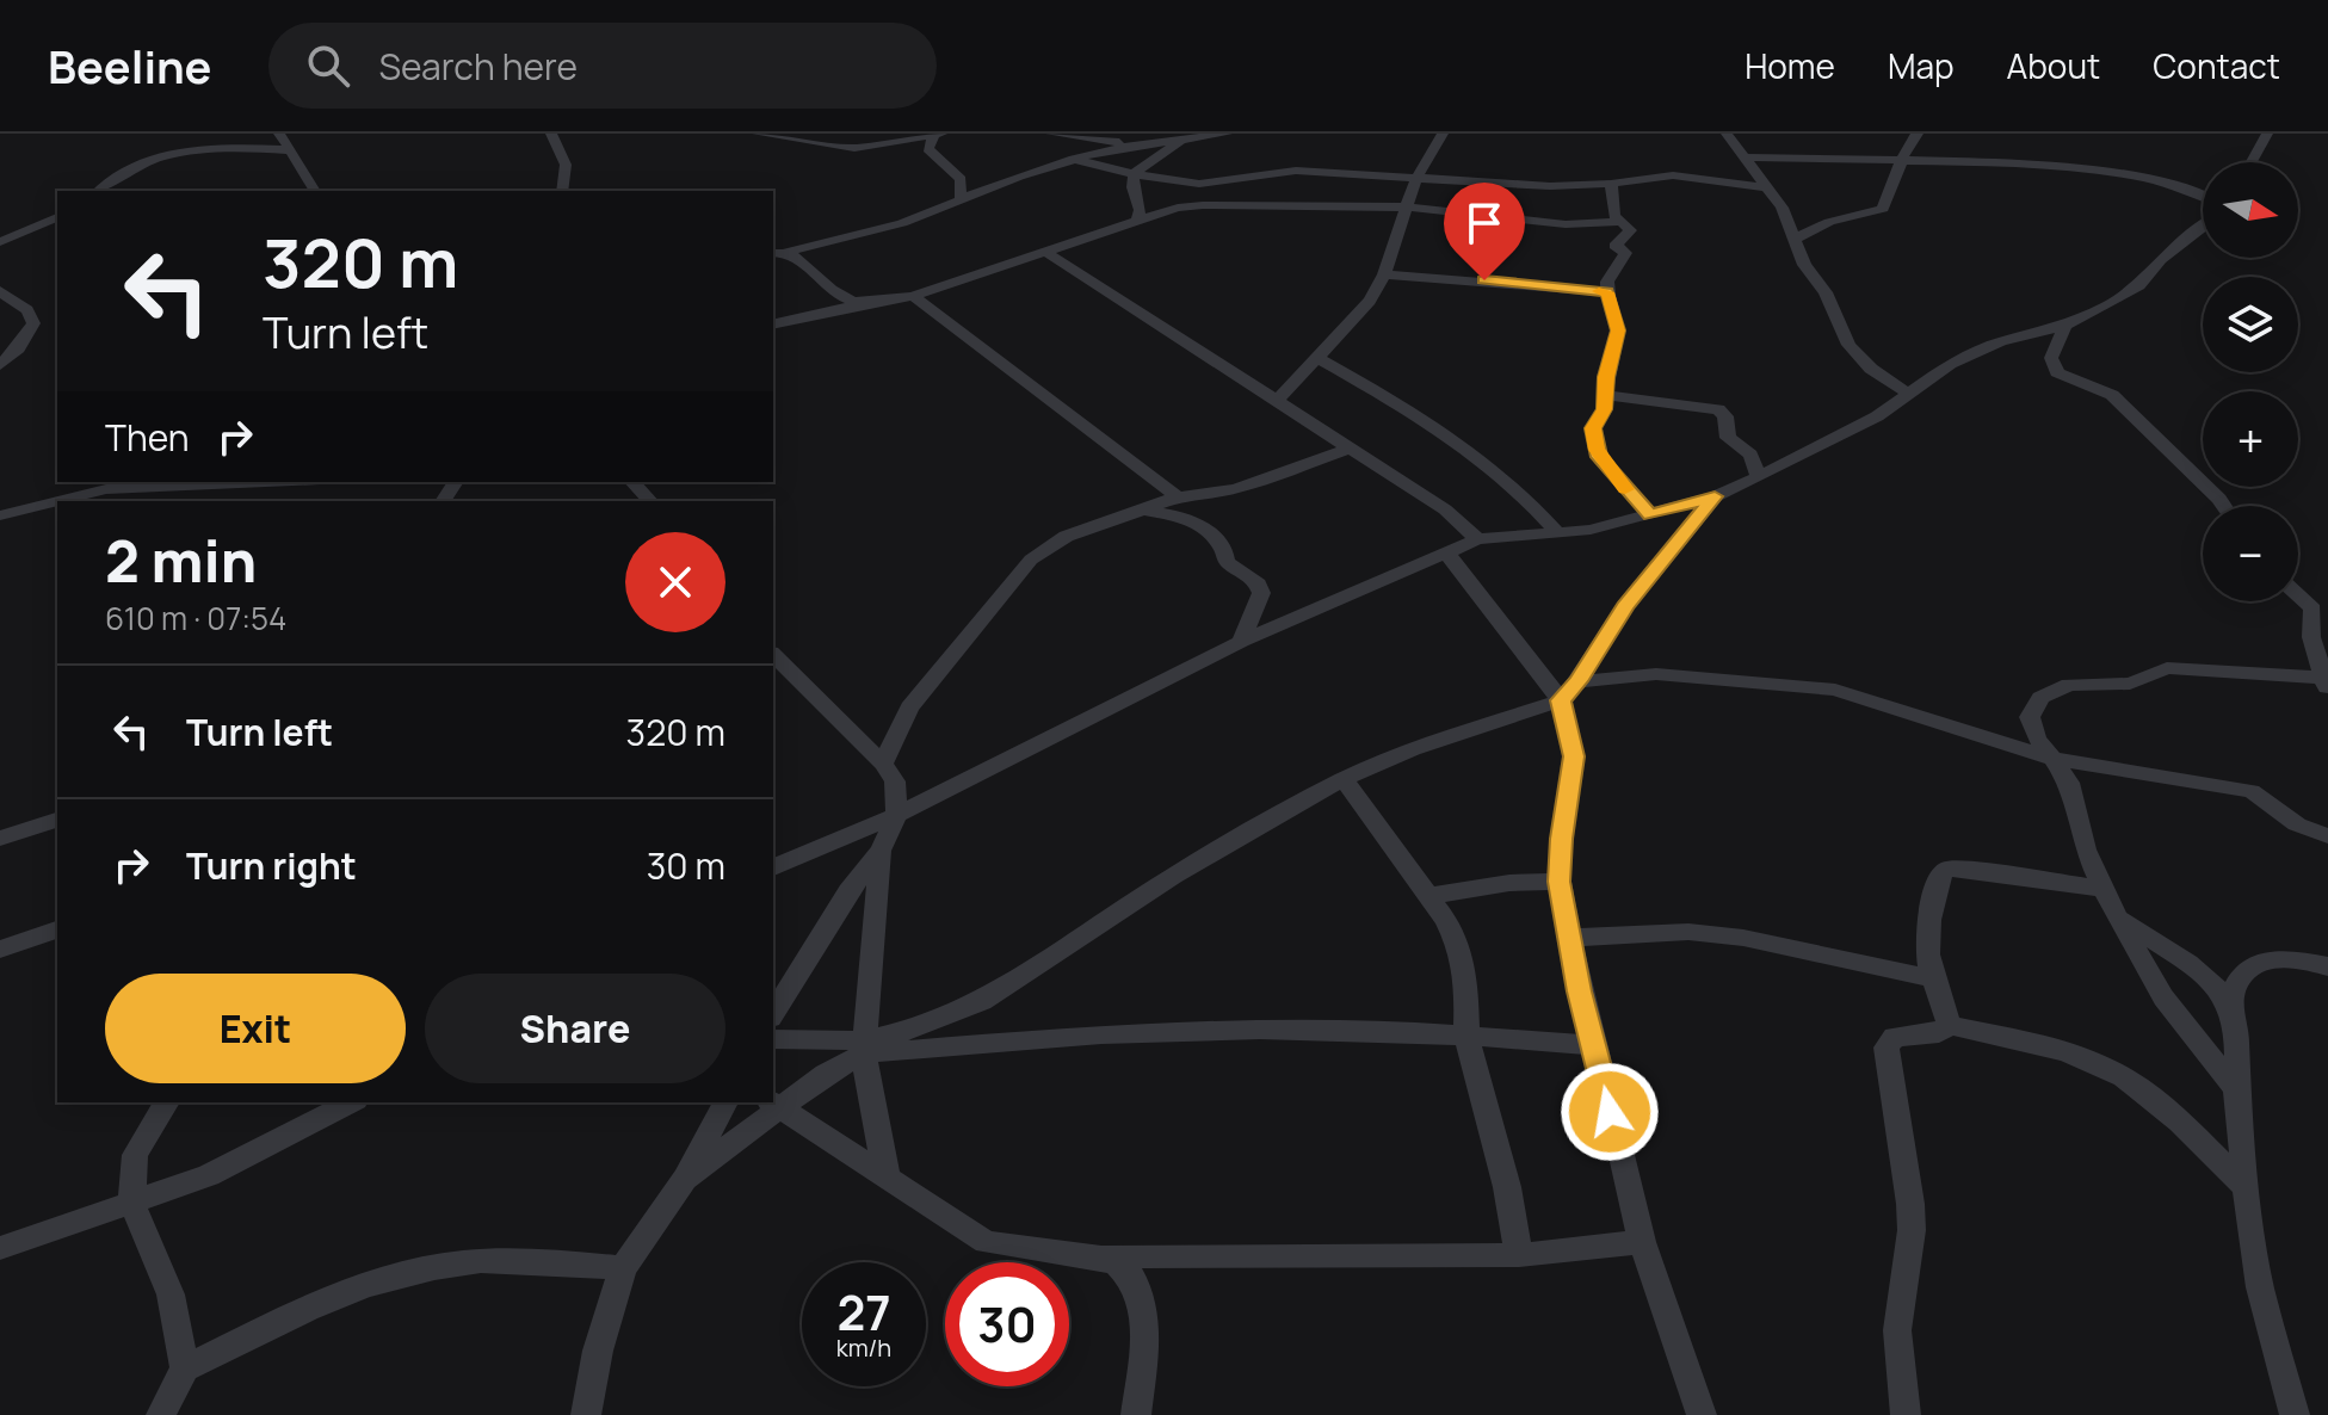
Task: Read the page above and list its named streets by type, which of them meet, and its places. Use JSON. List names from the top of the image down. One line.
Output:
{"north":"right","page":{"header":"Beeline","search":"Search here","nav":["Home","Map","About","Contact"],"map_buttons":["+","−"],"turn":["320 m","Turn left"],"then":"Then","heading":["2 min","610 m · 07:54"],"list":[{"name":"Turn left","value":"320 m"},{"name":"Turn right","value":"30 m"}],"buttons":["Exit","Share"],"speed":"27 km/h","limit":"30"}}
